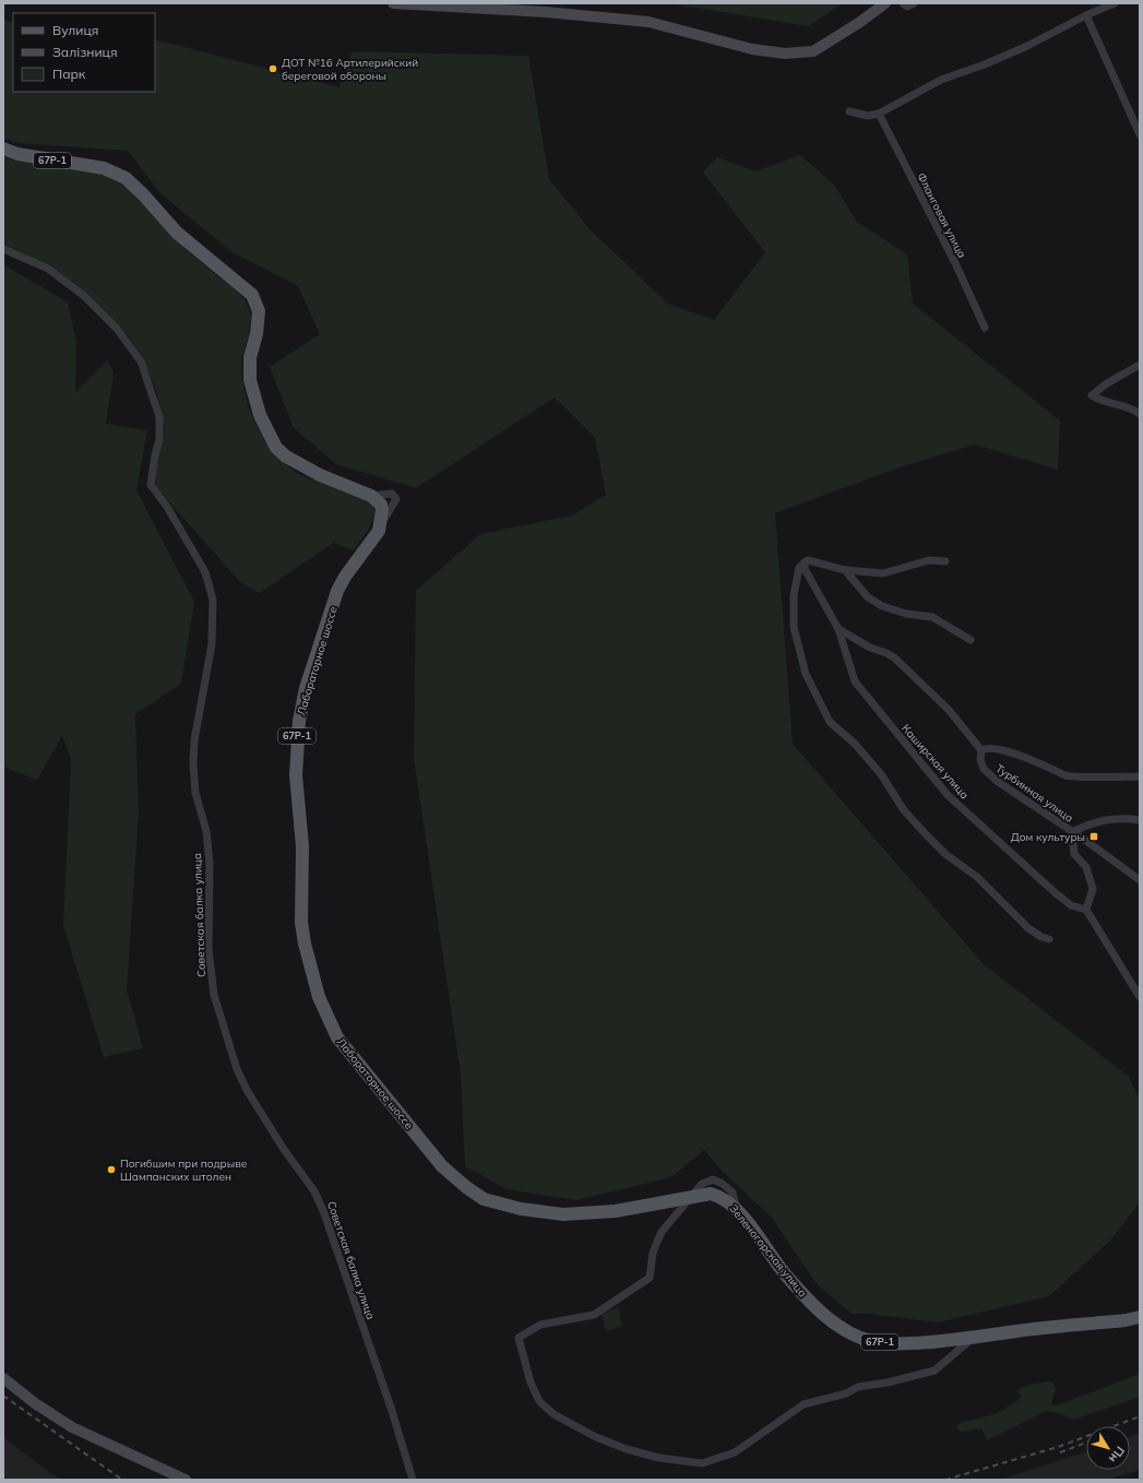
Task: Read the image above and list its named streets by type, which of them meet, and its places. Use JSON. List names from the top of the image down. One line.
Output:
{"streets":{"main road":["67Р-1","Лабораторное шоссе","Зеленогорская улица"],"street":["Фланговая улица","Каширская улица","Турбинная улица","Советская балка улица"]},"crossings":[["Лабораторное шоссе","Зеленогорская улица"],["Каширская улица","Турбинная улица"]],"places":{"other":["ДОТ №16 Артилерийский береговой обороны","Погибшим при подрыве Шампанских штолен"],"transit":["Дом культуры"]},"legend":["Вулиця","Залізниця","Парк"],"north":"bottom right"}
